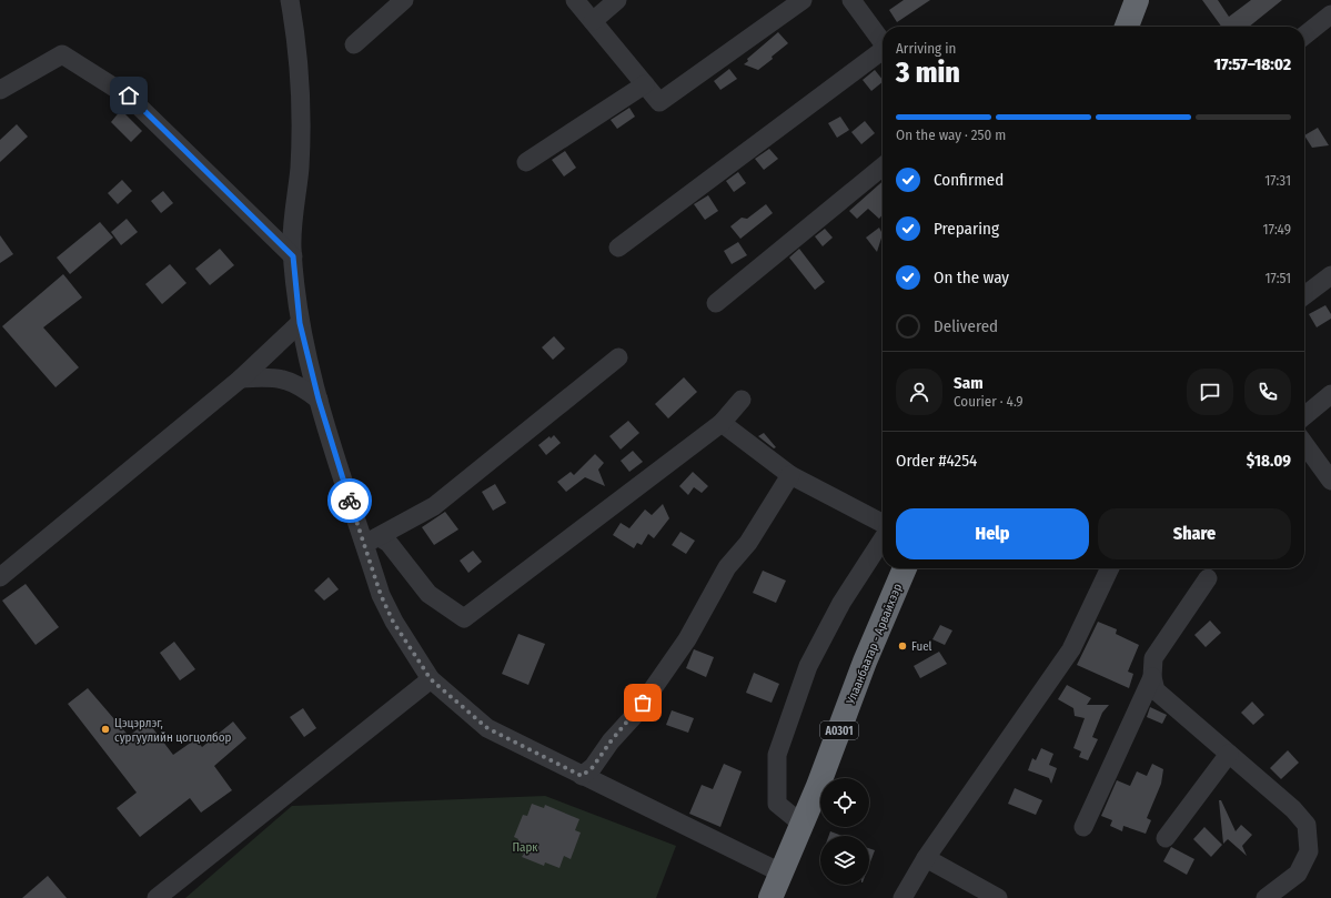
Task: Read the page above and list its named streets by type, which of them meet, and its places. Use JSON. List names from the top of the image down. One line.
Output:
{"streets":{"highway":["Улаанбаатар - Арвайхээр","A0301"]},"parks":["Парк"],"places":["Fuel","Цэцэрлэг, сургуулийн цогцолбор"],"page":{"heading":["3 min","Arriving in","17:57–18:02"],"panel":["Sam","Courier · 4.9","Order #4254","$18.09"],"bar":"On the way · 250 m","list":[["Confirmed","17:31"],["Preparing","17:49"],["On the way","17:51"],"Delivered"],"buttons":["Help","Share"]}}
